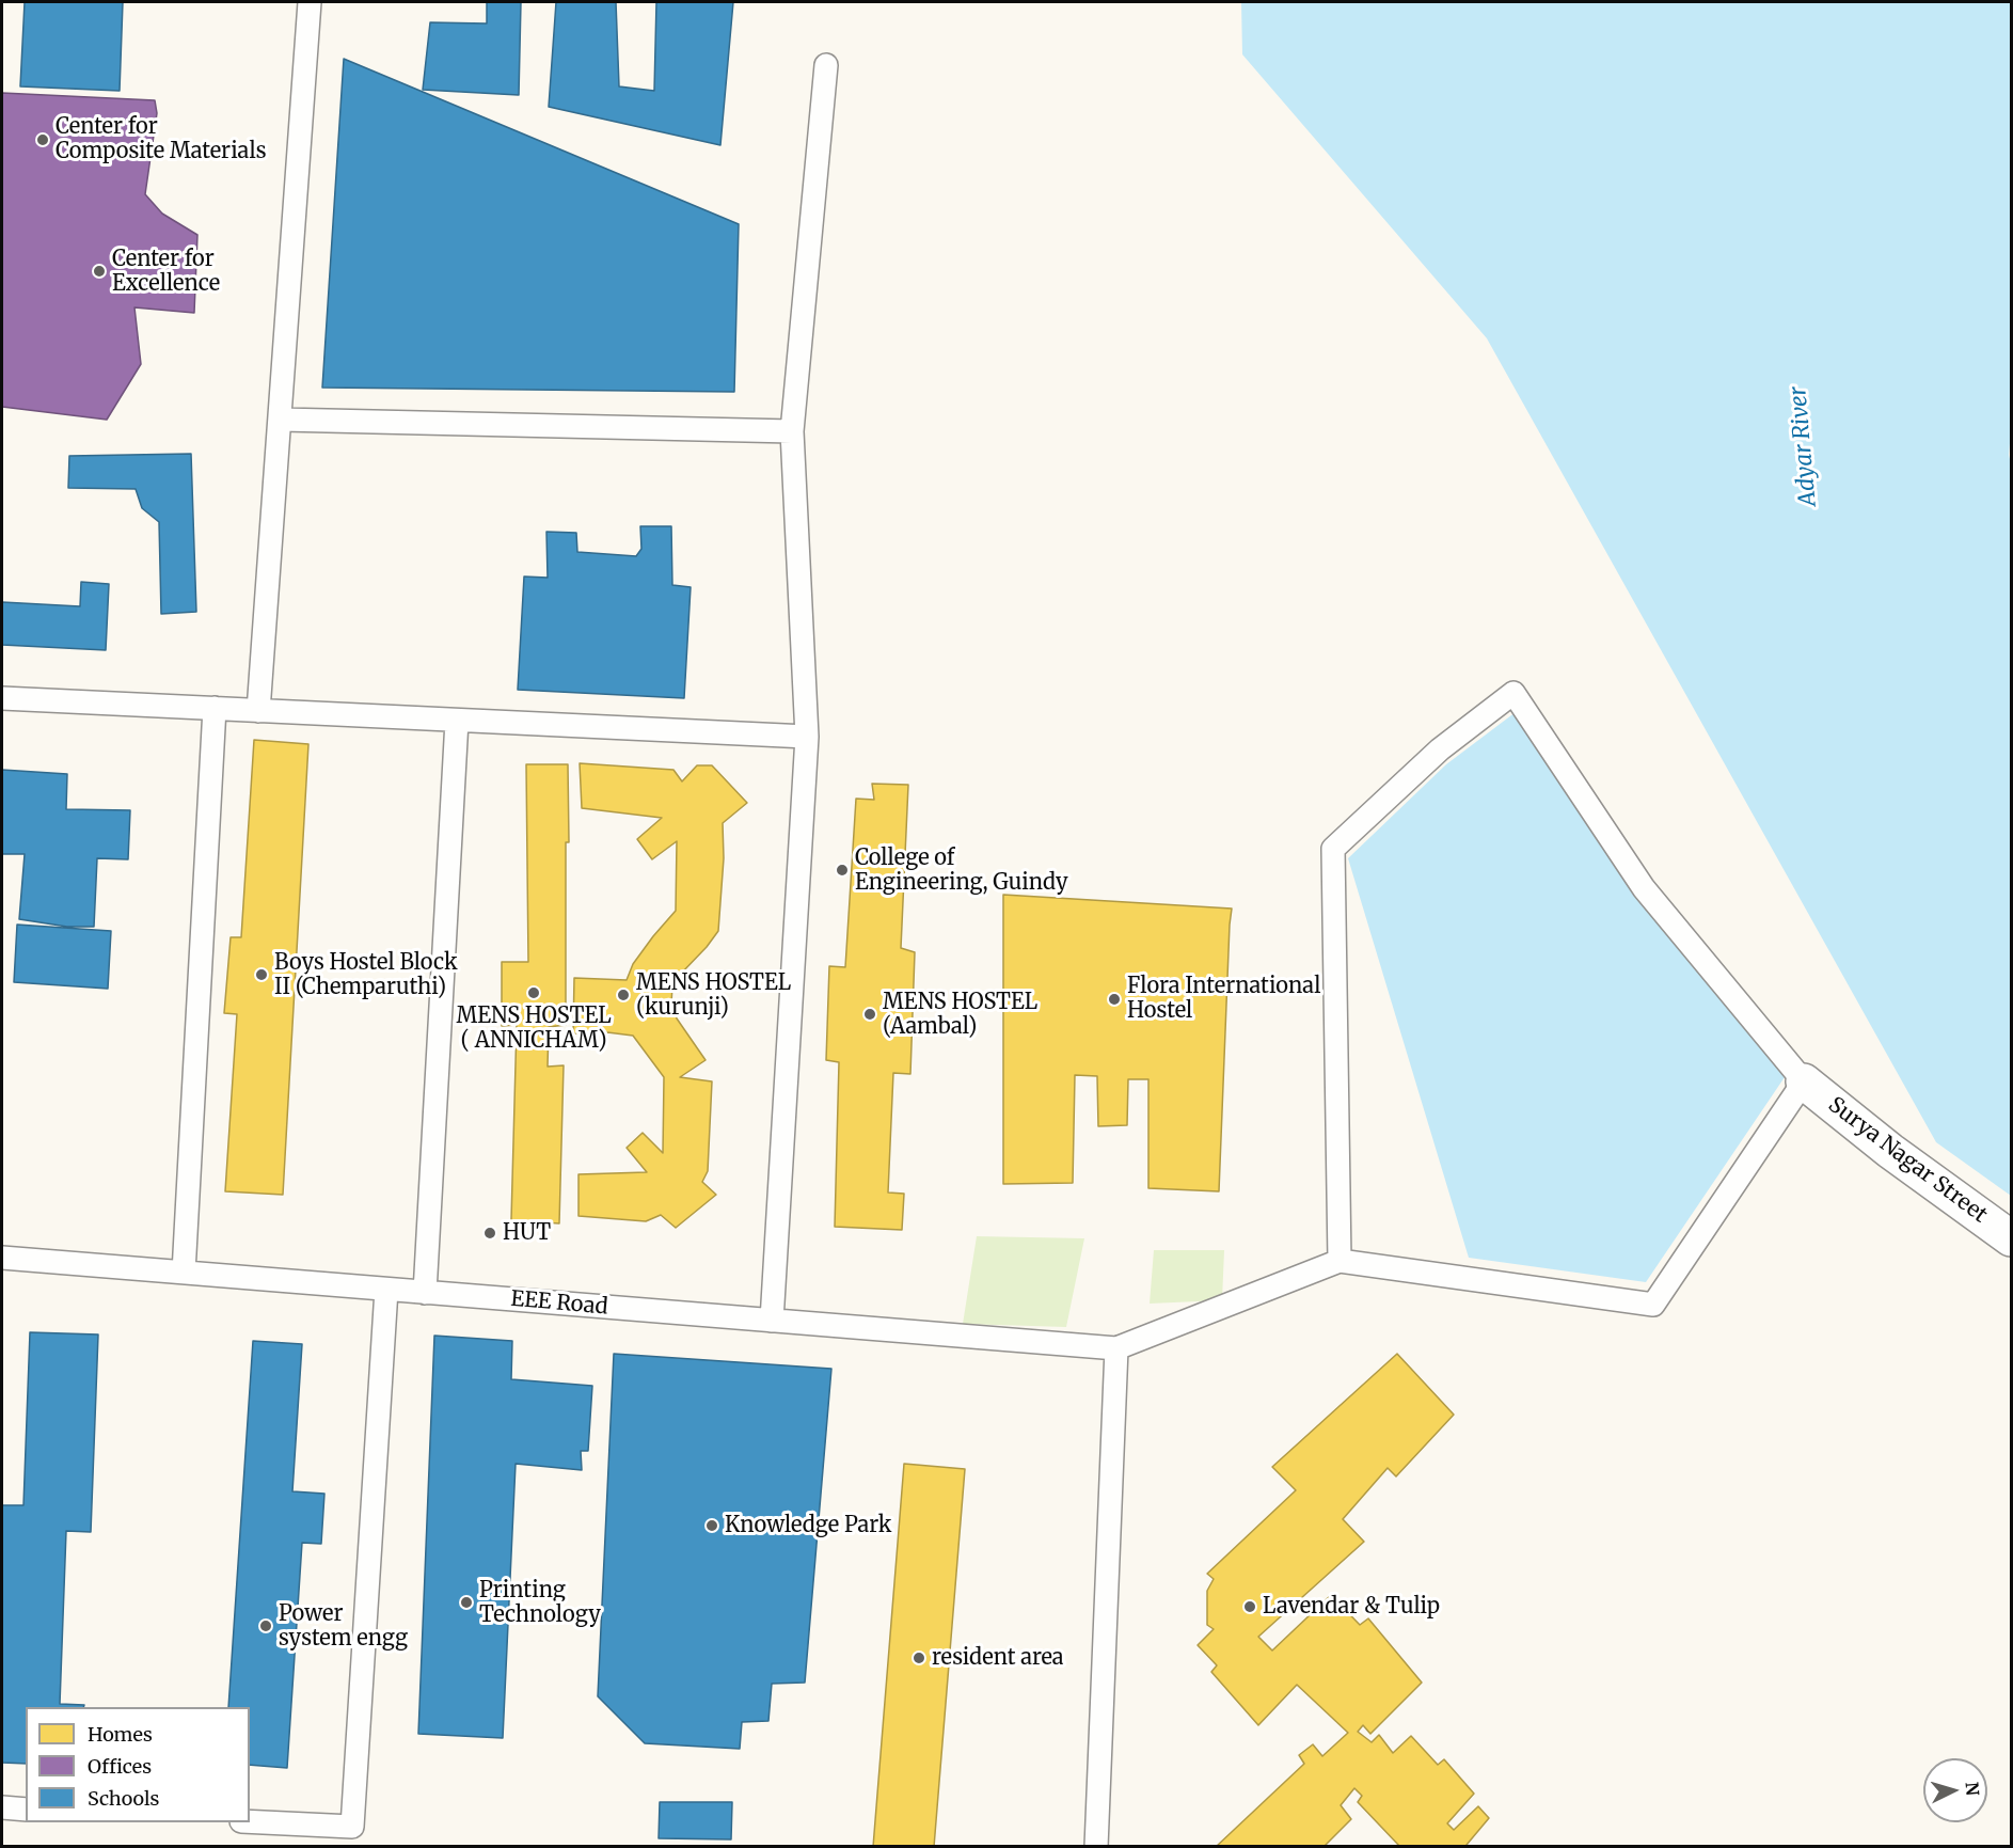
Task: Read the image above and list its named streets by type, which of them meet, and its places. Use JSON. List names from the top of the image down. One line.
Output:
{"streets":{"street":["Surya Nagar Street"],"lane":["EEE Road"]},"water":["Adyar River"],"places":["Center for Composite Materials","Center for Excellence","College of Engineering, Guindy","Boys Hostel Block II (Chemparuthi)","MENS HOSTEL ( ANNICHAM)","MENS HOSTEL (kurunji)","Flora International Hostel","MENS HOSTEL (Aambal)","HUT","Knowledge Park","Printing Technology","Lavendar & Tulip","Power system engg","resident area"],"legend":["Homes","Offices","Schools"],"north":"right"}
